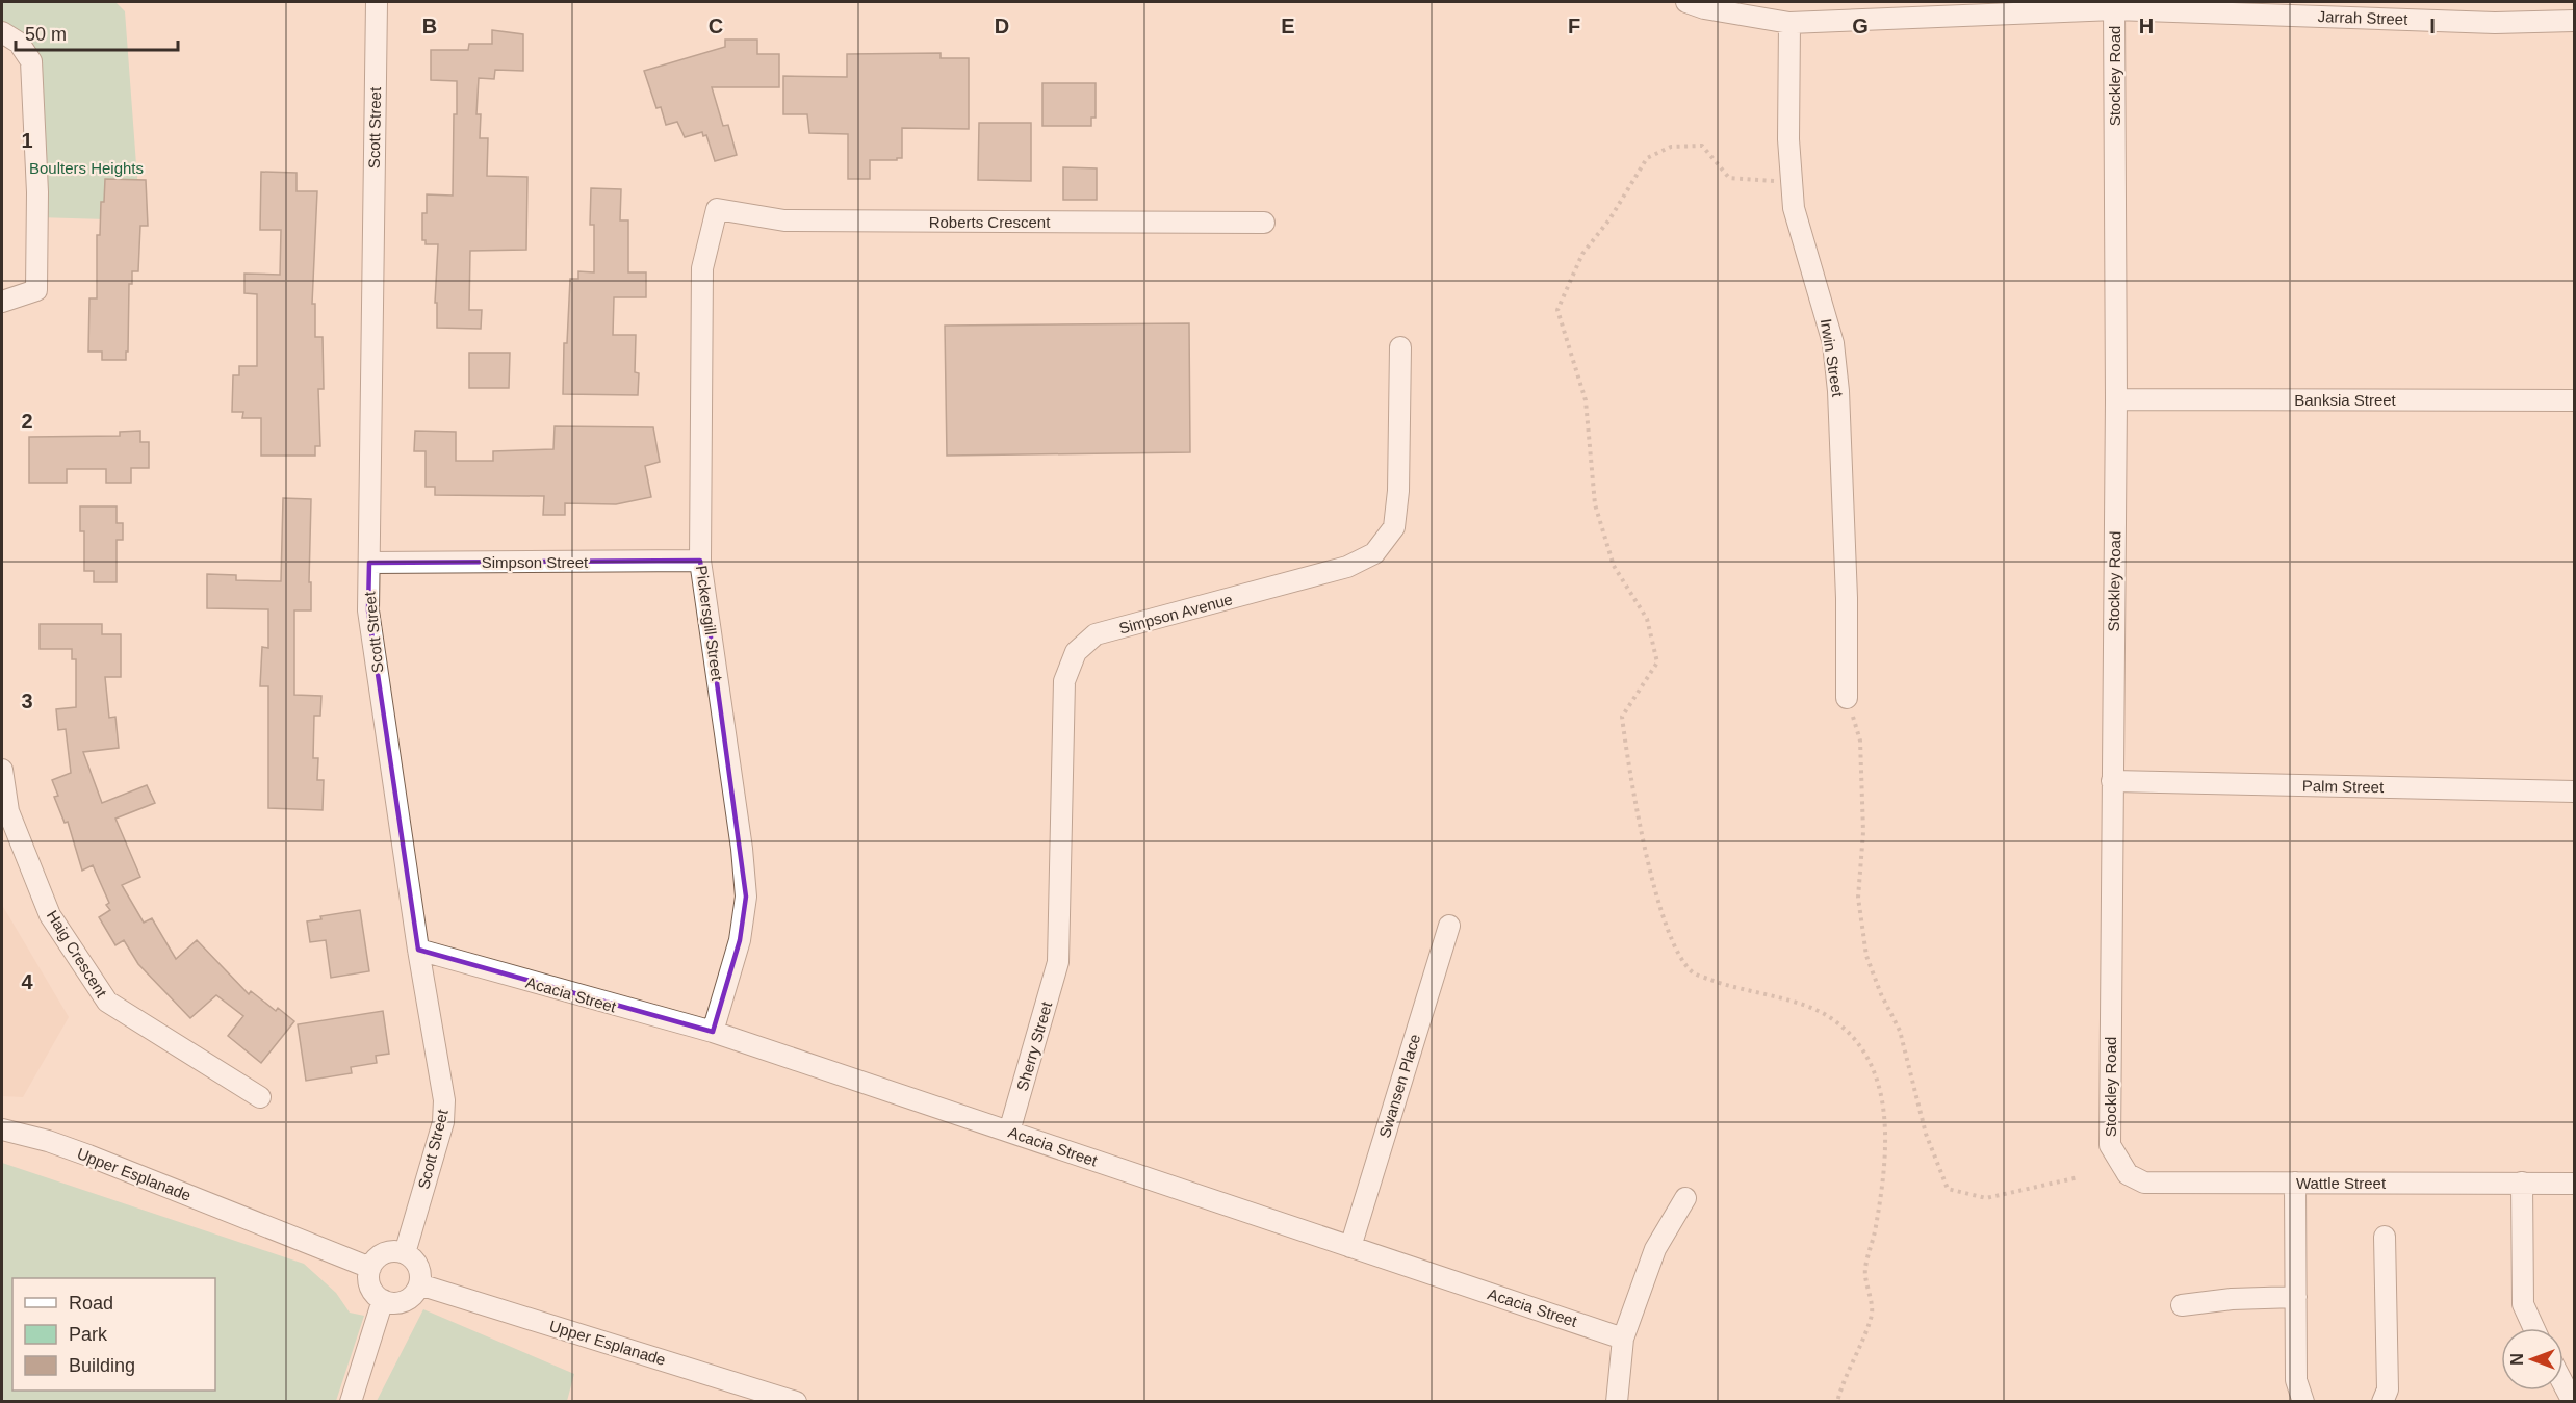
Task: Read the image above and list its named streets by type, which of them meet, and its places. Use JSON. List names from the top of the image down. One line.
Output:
{"streets":{"street":["Jarrah Street","Stockley Road","Scott Street","Roberts Crescent","Irwin Street","Banksia Street","Simpson Street","Simpson Avenue","Pickersgill Street","Palm Street","Haig Crescent","Acacia Street","Sherry Street","Swansen Place","Upper Esplanade","Wattle Street"]},"crossings":[["Jarrah Street","Stockley Road"],["Jarrah Street","Irwin Street"],["Stockley Road","Banksia Street"],["Stockley Road","Palm Street"],["Stockley Road","Wattle Street"],["Scott Street","Simpson Street"],["Scott Street","Acacia Street"],["Scott Street","Upper Esplanade"],["Roberts Crescent","Pickersgill Street"],["Simpson Street","Pickersgill Street"],["Simpson Avenue","Sherry Street"],["Pickersgill Street","Acacia Street"],["Acacia Street","Sherry Street"],["Acacia Street","Swansen Place"]],"parks":["Boulters Heights"],"legend":["Road","Park","Building"],"scale_bar":"50 m","north":"left","grid":{"columns":["B","C","D","E","F","G","H","I"],"rows":["1","2","3","4"]}}
